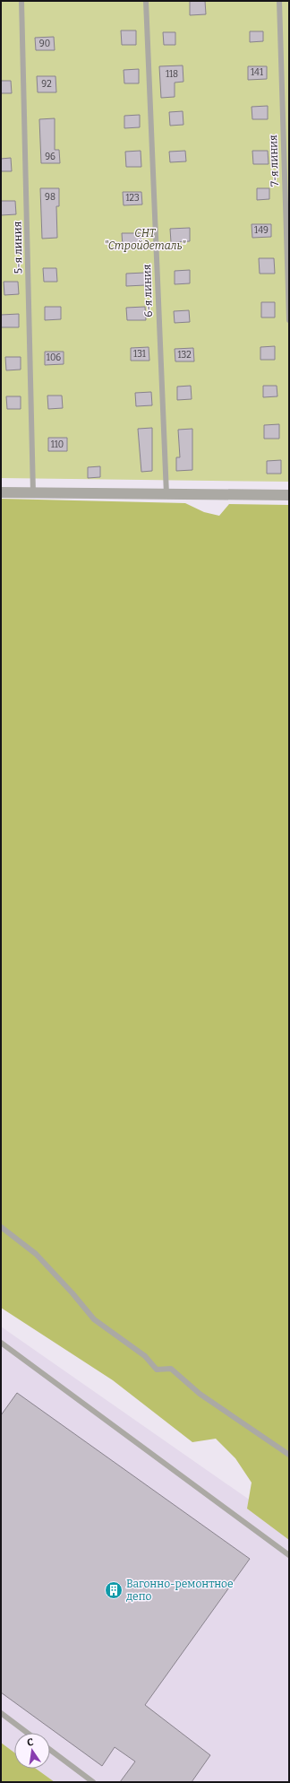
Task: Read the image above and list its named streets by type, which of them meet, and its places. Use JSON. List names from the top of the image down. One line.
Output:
{"streets":{"lane":["7-я линия","5-я линия","6-я линия"]},"parks":["СНТ \"Стройдеталь\""],"places":{"building":["Вагонно-ремонтное депо"]},"house_numbers":["90","141","118","92","96","98","123","149","131","132","106","110"],"north":"top"}
